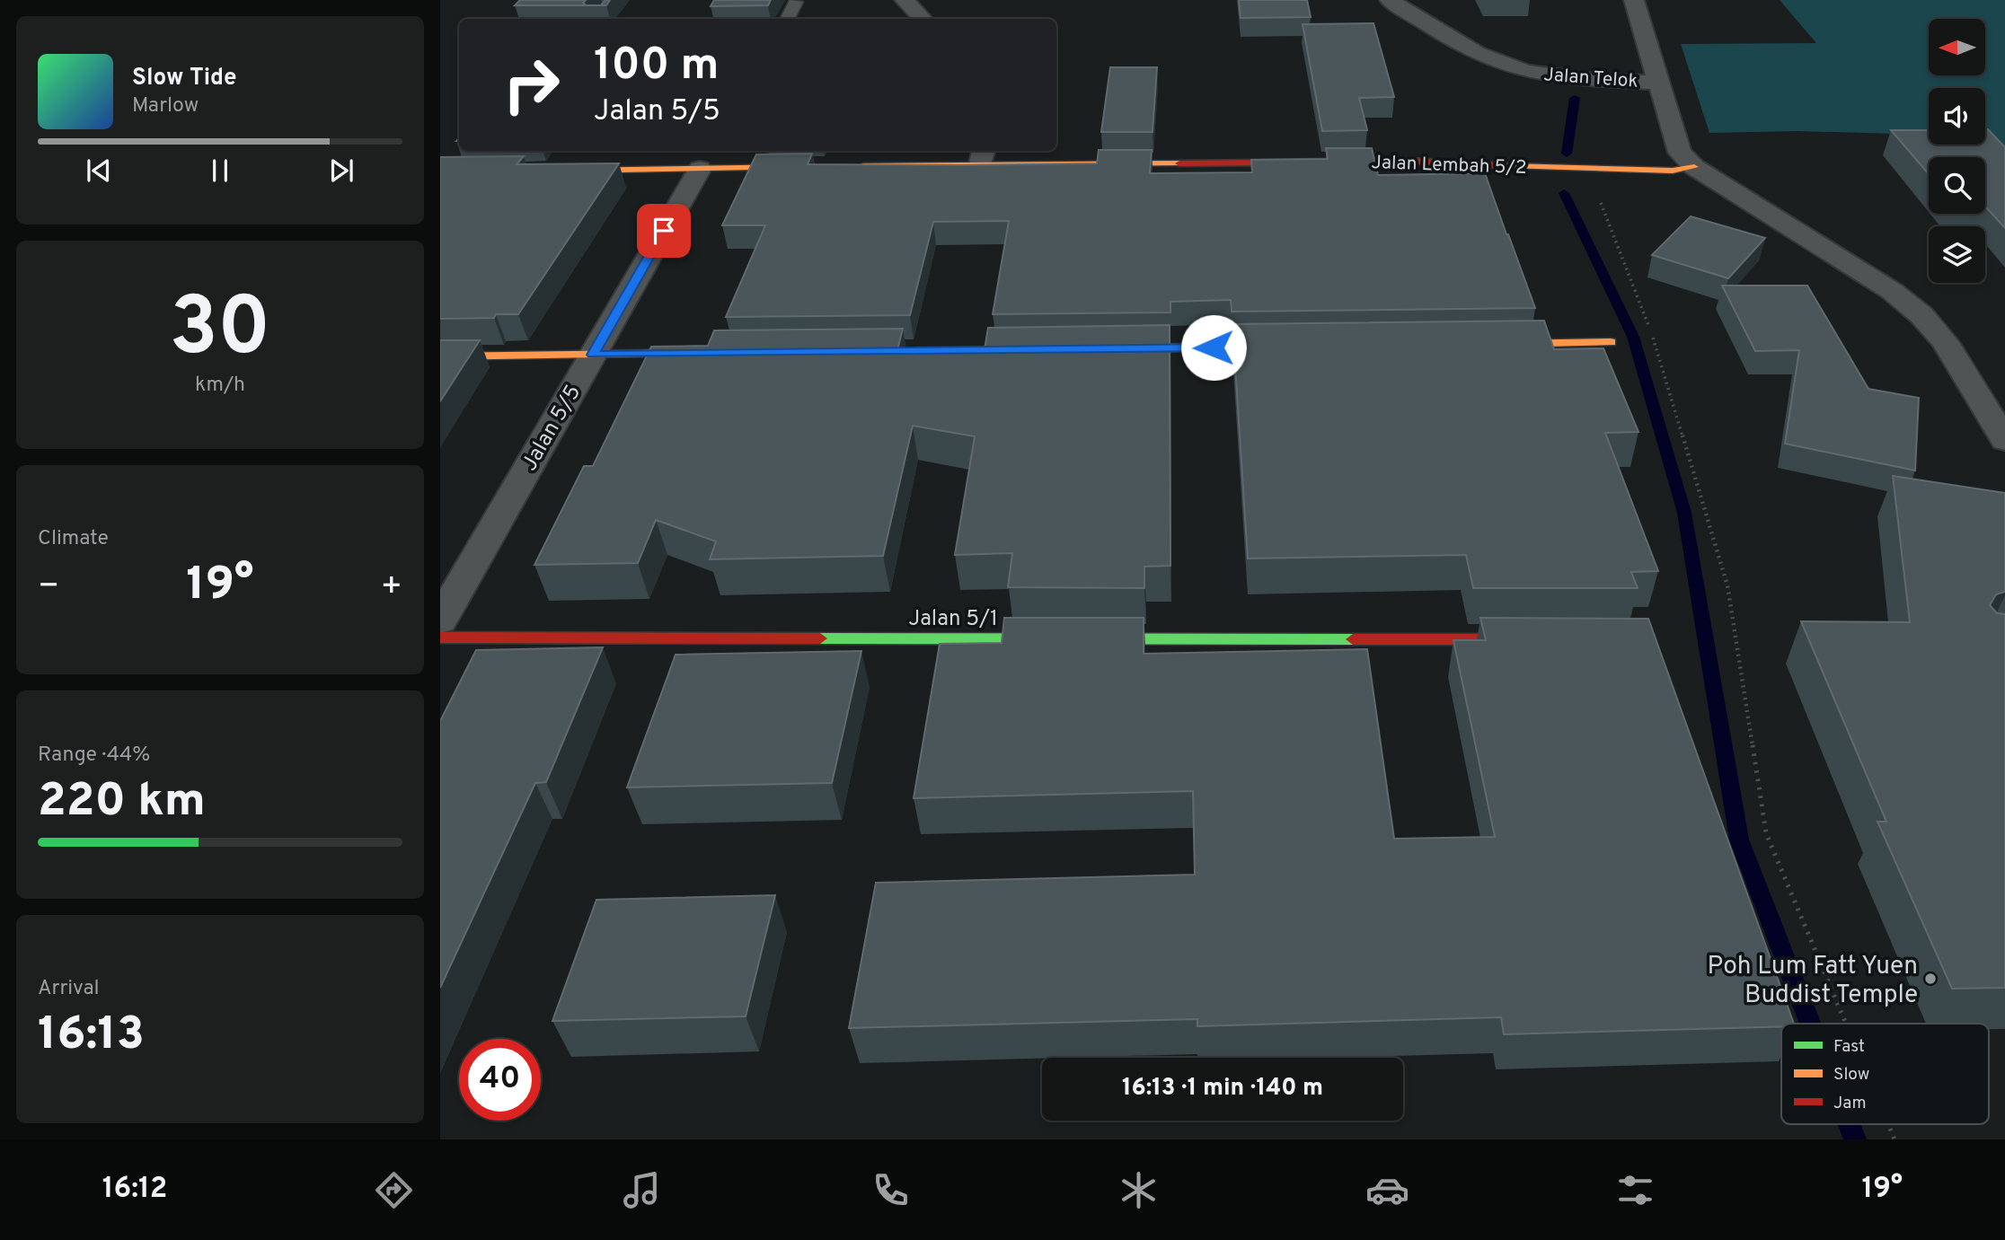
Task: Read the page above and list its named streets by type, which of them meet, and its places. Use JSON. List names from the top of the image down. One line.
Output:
{"streets":{"street":["Jalan Telok","Jalan Lembah 5/2","Jalan 5/5","Jalan 5/1"]},"places":["Poh Lum Fatt Yuen Buddist Temple"],"legend":["Fast","Slow","Jam"],"north":"left","page":{"turn":["100 m","Jalan 5/5"],"song":["Slow Tide","Marlow"],"tile":[["30","km/h"],"Climate",["Range · 44%","220 km"],["Arrival","16:13"]],"heat":["−","19°","+"],"limit":"40","trip":"16:13 · 1 min · 140 m","tabs":["16:12","19°"]}}
